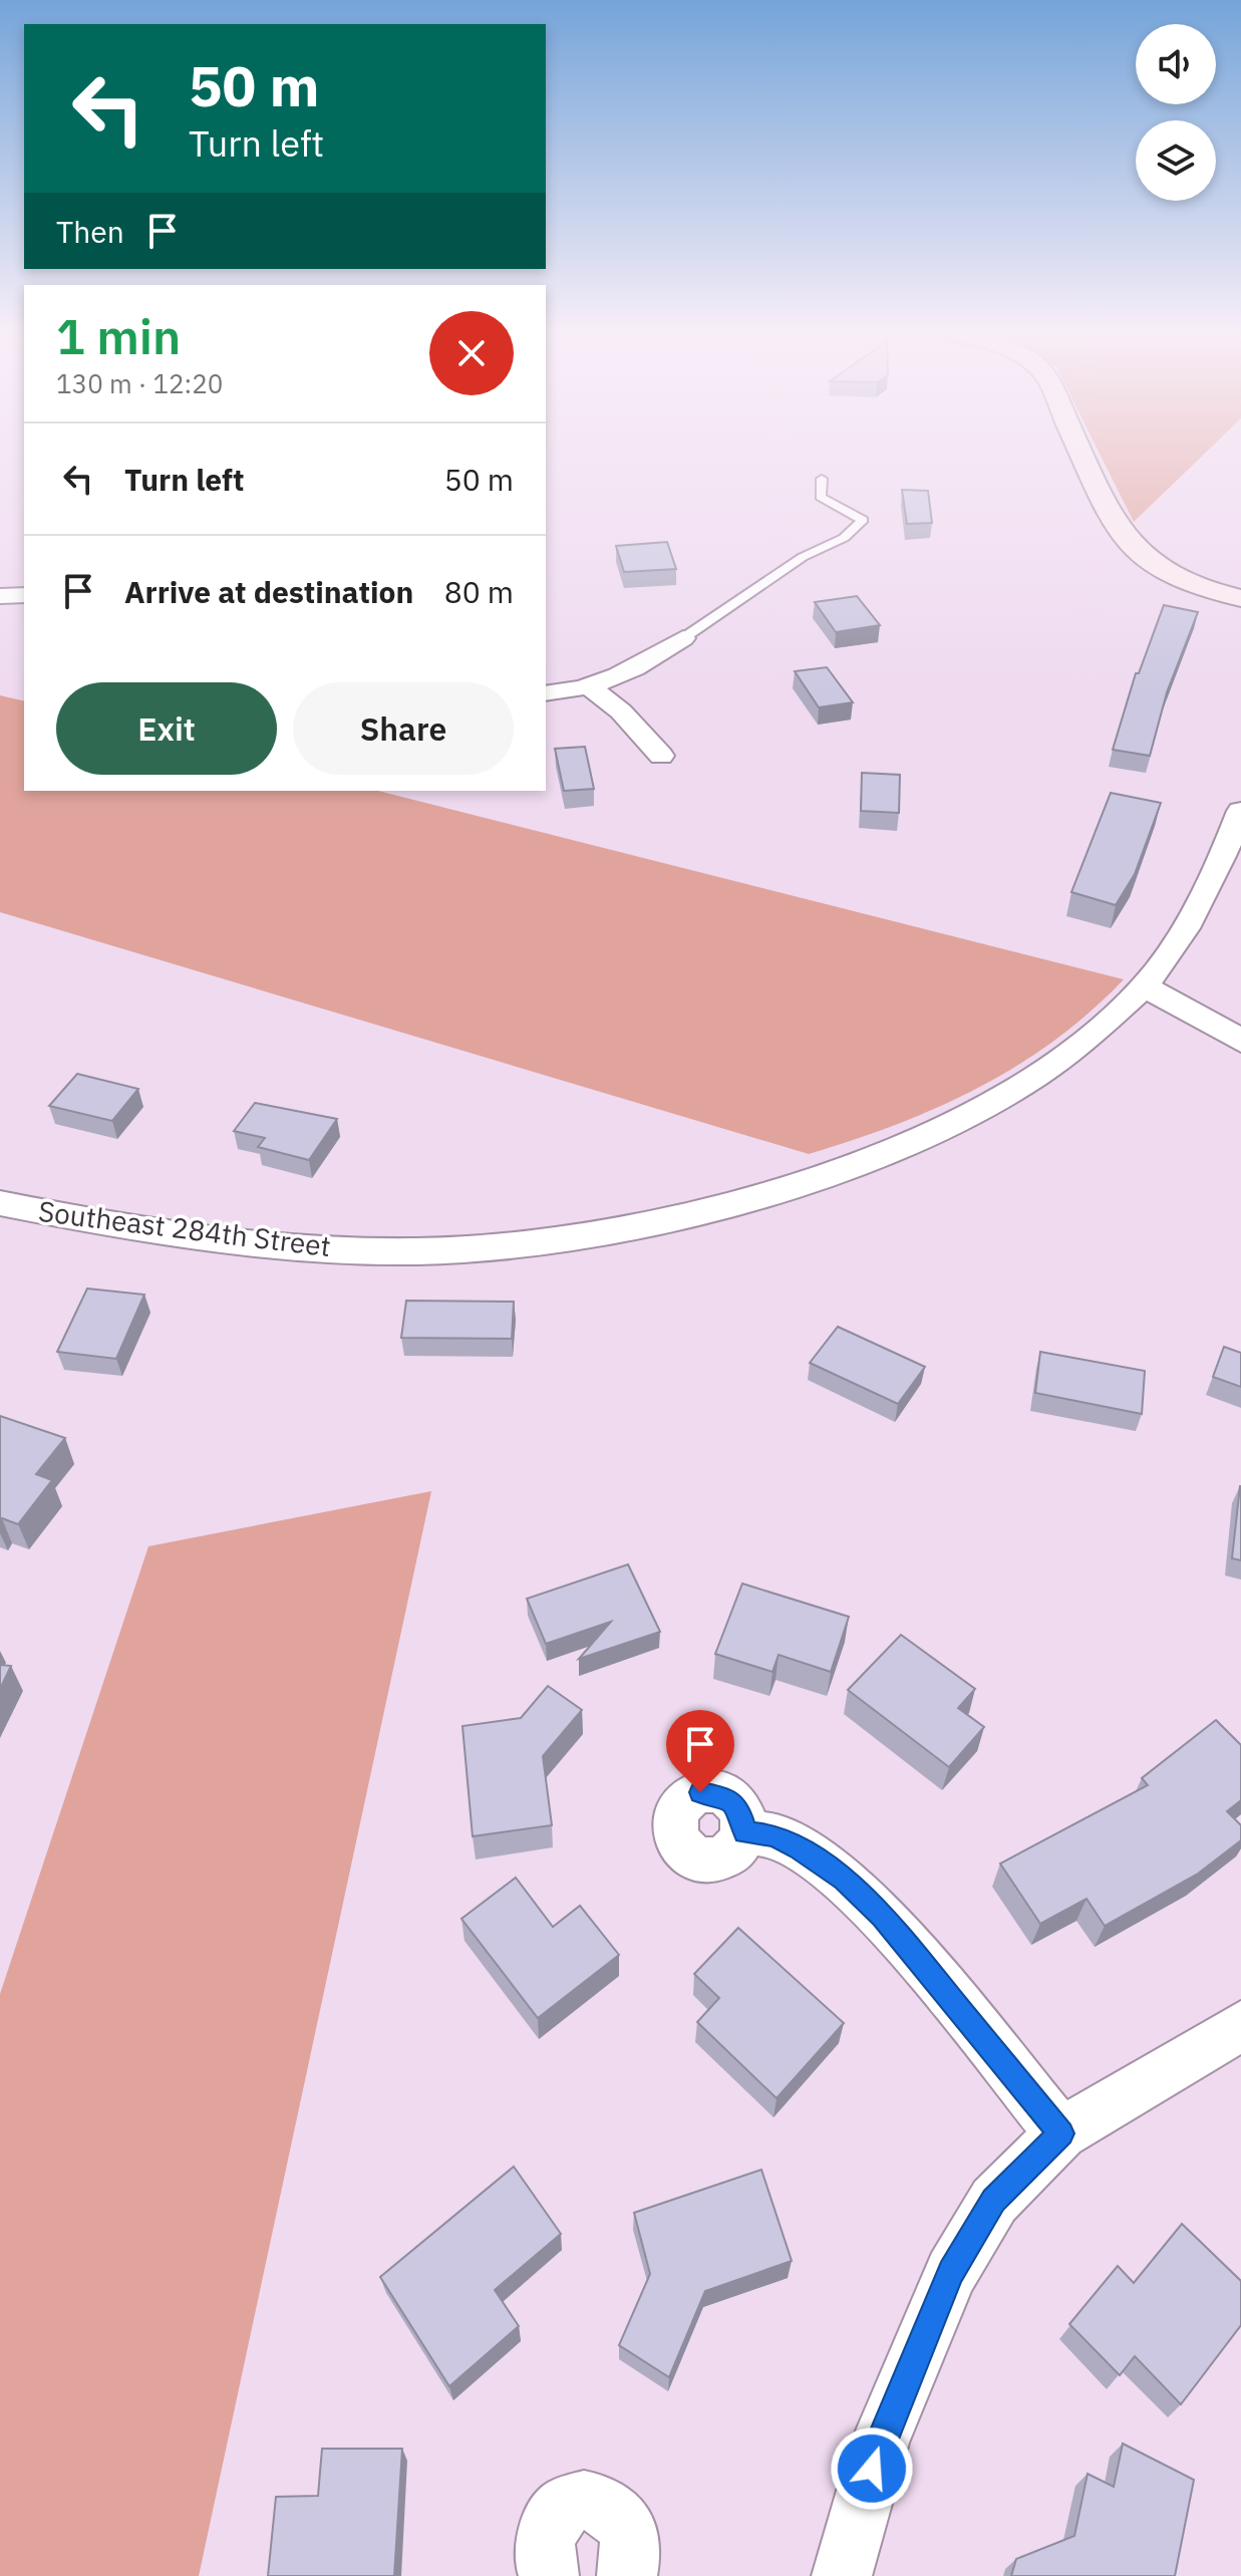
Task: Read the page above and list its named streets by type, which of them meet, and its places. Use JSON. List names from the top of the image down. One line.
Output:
{"streets":{"street":["Southeast 284th Street"]},"page":{"turn":["50 m","Turn left"],"then":"Then","heading":["1 min","130 m · 12:20"],"list":[{"name":"Turn left","value":"50 m"},{"name":"Arrive at destination","value":"80 m"}],"buttons":["Exit","Share"]}}
